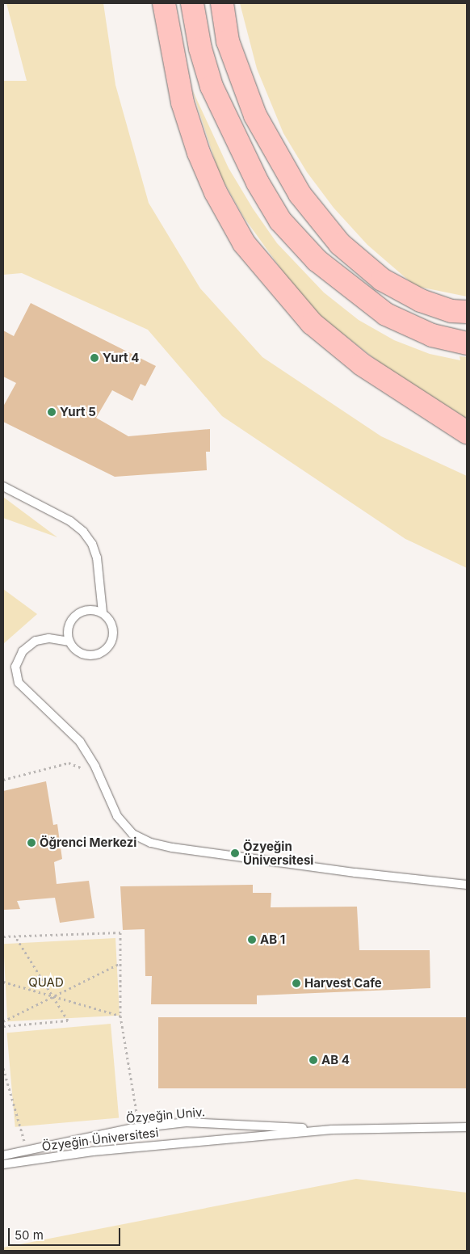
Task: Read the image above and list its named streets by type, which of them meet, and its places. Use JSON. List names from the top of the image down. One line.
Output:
{"streets":{"lane":["Özyeğin Univ.","Özyeğin Üniversitesi"]},"crossings":[["Özyeğin Univ.","Özyeğin Üniversitesi"]],"parks":["QUAD"],"places":["Yurt 4","Yurt 5","Öğrenci Merkezi","Özyeğin Üniversitesi","AB 1","Harvest Cafe","AB 4"],"scale_bar":"50 m"}
